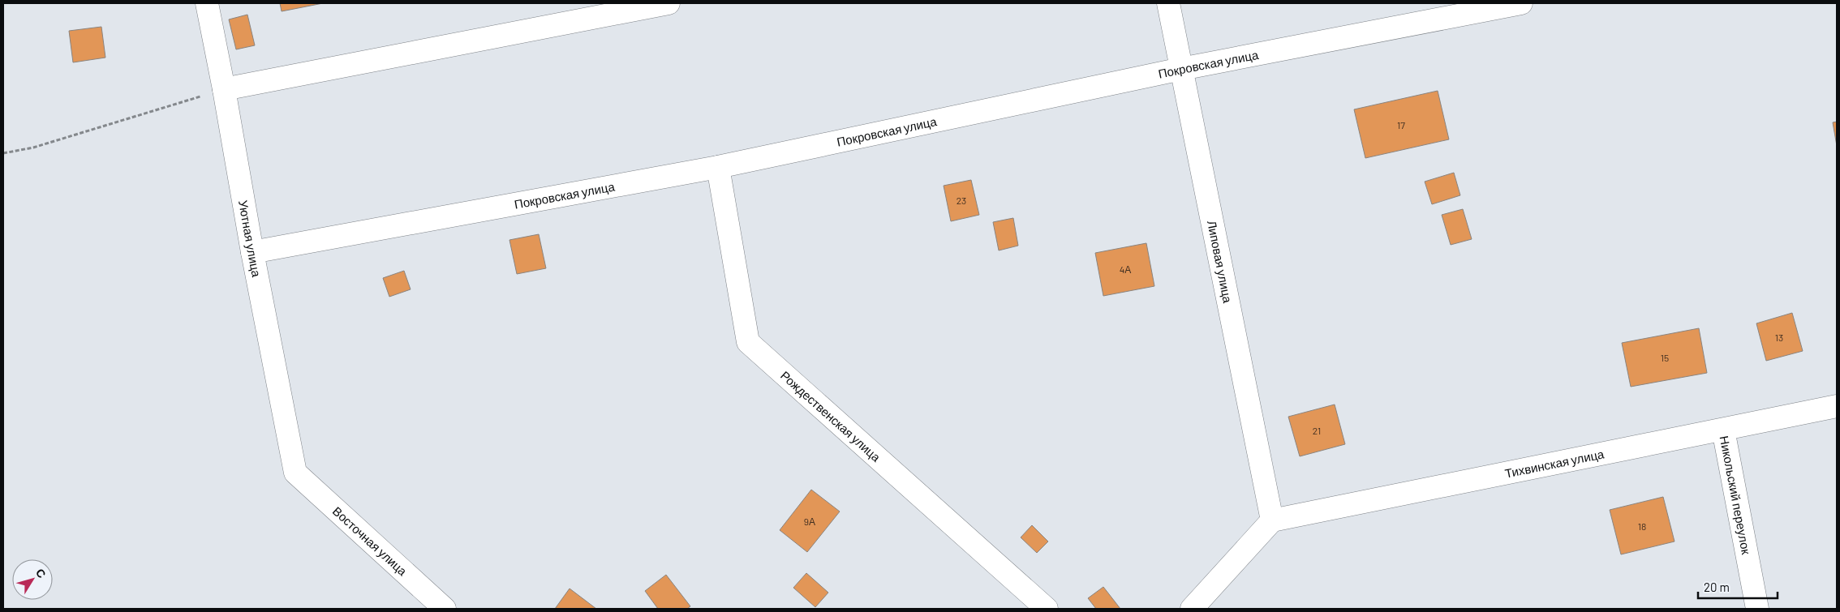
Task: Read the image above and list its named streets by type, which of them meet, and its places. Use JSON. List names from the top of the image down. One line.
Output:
{"streets":{"street":["Покровская улица","Уютная улица","Липовая улица","Рождественская улица","Тихвинская улица","Никольский переулок","Восточная улица"]},"crossings":[["Покровская улица","Уютная улица"],["Покровская улица","Липовая улица"],["Покровская улица","Рождественская улица"],["Уютная улица","Восточная улица"],["Липовая улица","Тихвинская улица"],["Тихвинская улица","Никольский переулок"]],"house_numbers":["17","23","4А","13","15","21","9А","18"],"scale_bar":"20 m","north":"top right"}
